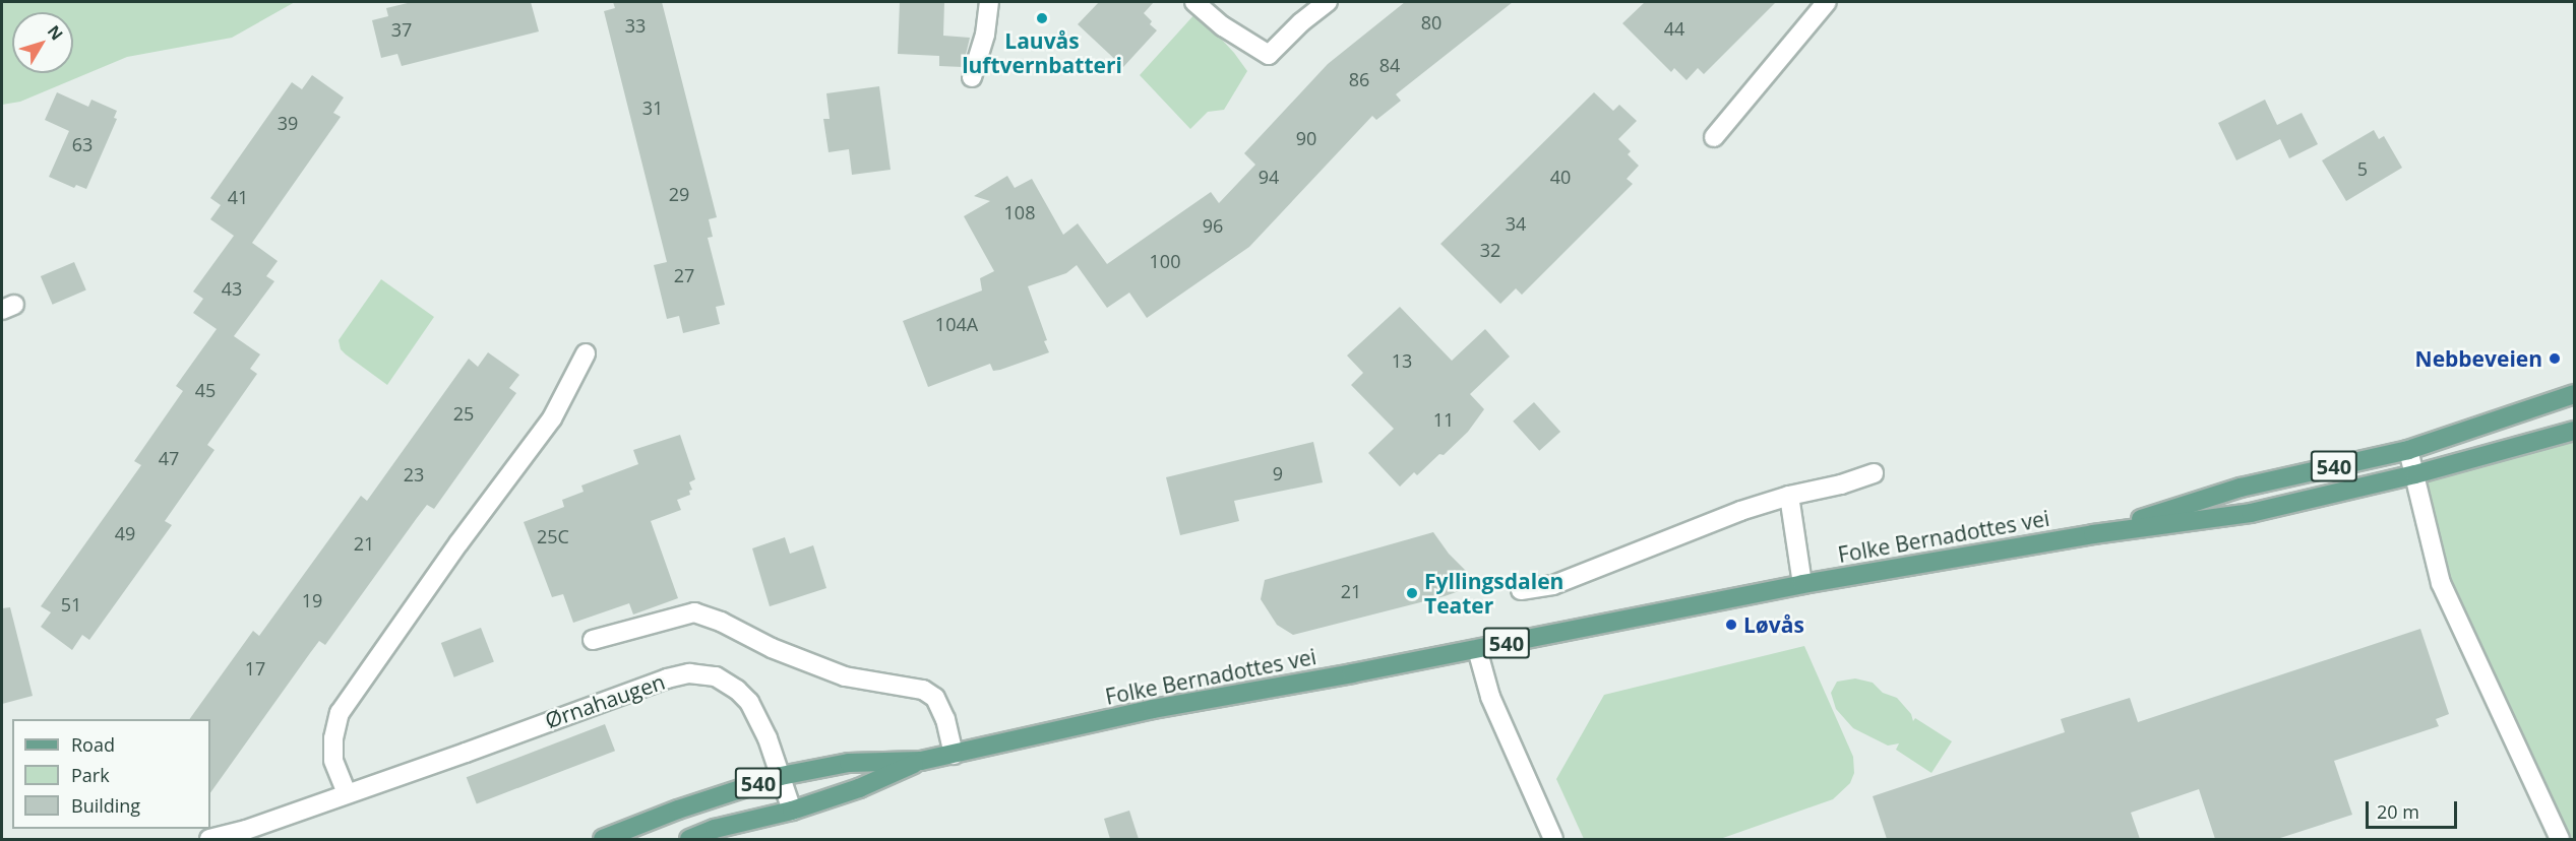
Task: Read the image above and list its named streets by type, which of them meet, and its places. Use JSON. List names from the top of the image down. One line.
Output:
{"streets":{"main road":["540","Folke Bernadottes vei"],"street":["Ørnahaugen"]},"crossings":[["Folke Bernadottes vei","Ørnahaugen"]],"places":["Lauvås luftvernbatteri","Nebbeveien","Fyllingsdalen Teater","Løvås"],"house_numbers":["80","33","44","37","84","86","31","39","90","63","5","94","40","29","41","108","34","96","32","100","27","43","104A","13","45","25","11","47","9","23","49","25C","21","21","19","51","17"],"legend":["Road","Park","Building"],"scale_bar":"20 m","north":"top right"}
